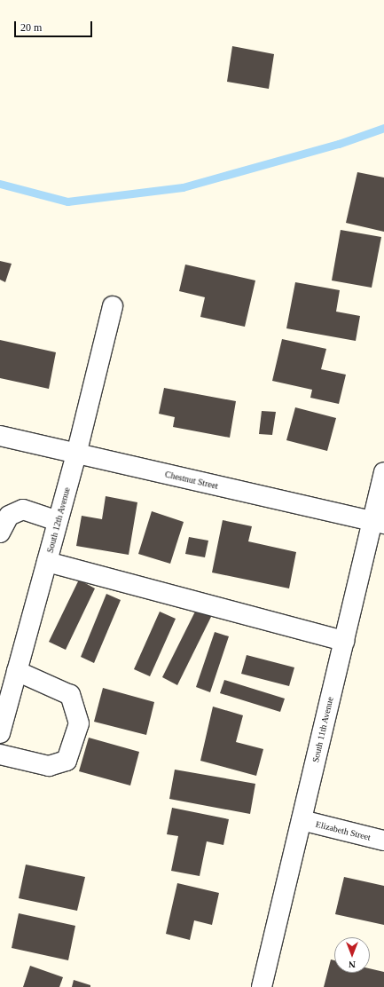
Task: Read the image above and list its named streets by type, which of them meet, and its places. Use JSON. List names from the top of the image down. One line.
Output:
{"streets":{"street":["Chestnut Street","South 12th Avenue","South 11th Avenue","Elizabeth Street"]},"crossings":[["Chestnut Street","South 12th Avenue"],["Chestnut Street","South 11th Avenue"],["South 11th Avenue","Elizabeth Street"]],"scale_bar":"20 m","north":"bottom"}
